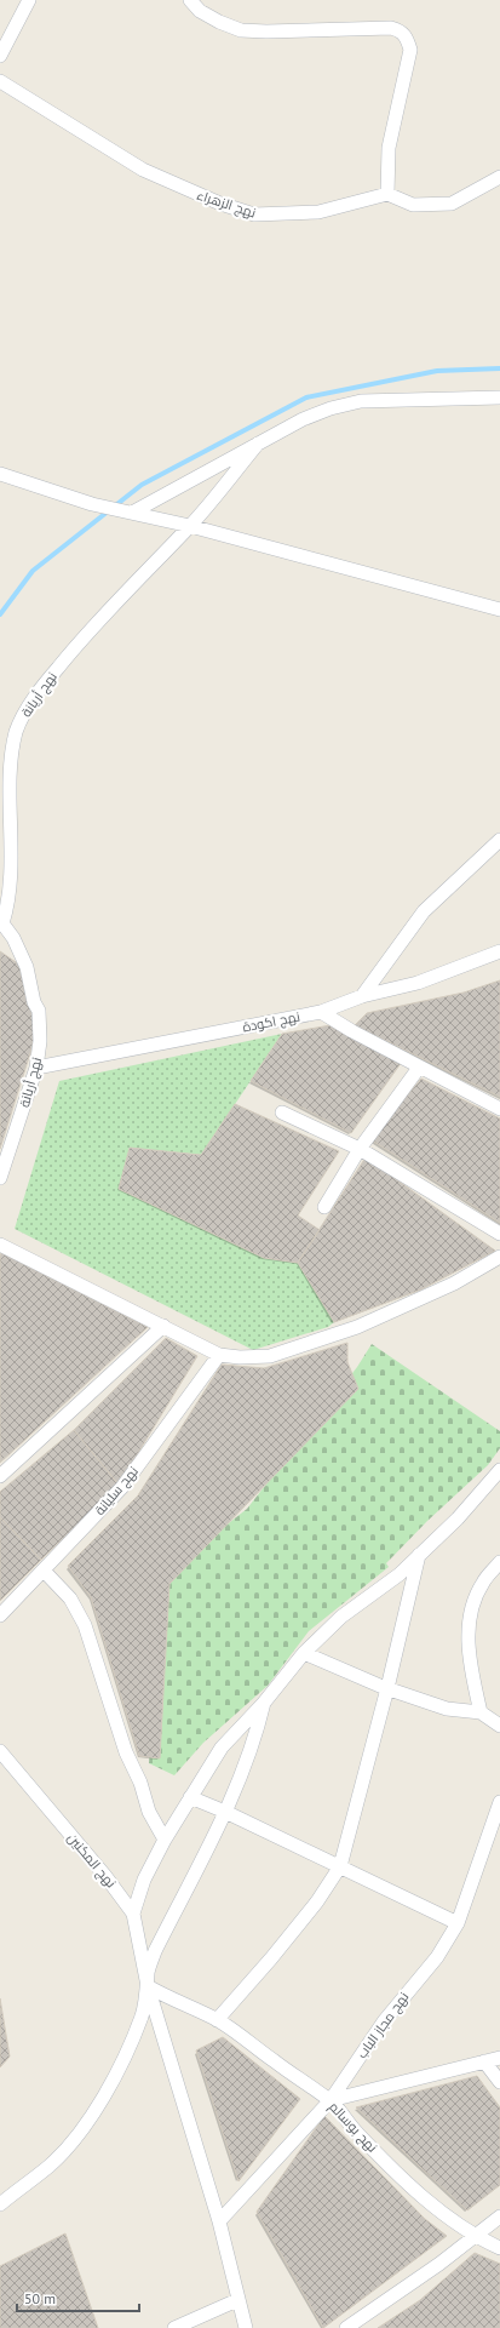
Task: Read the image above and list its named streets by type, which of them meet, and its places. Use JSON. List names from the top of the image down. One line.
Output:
{"streets":{"street":["نهج الزهراء","نهج أريانة","نهج اكودة","نهج سليانة","نهج المكنين","نهج مجاز الباب","نهج بوسالم"]},"crossings":[["نهج أريانة","نهج اكودة"],["نهج المكنين","نهج مجاز الباب"],["نهج المكنين","نهج بوسالم"],["نهج مجاز الباب","نهج بوسالم"]],"scale_bar":"50 m"}
